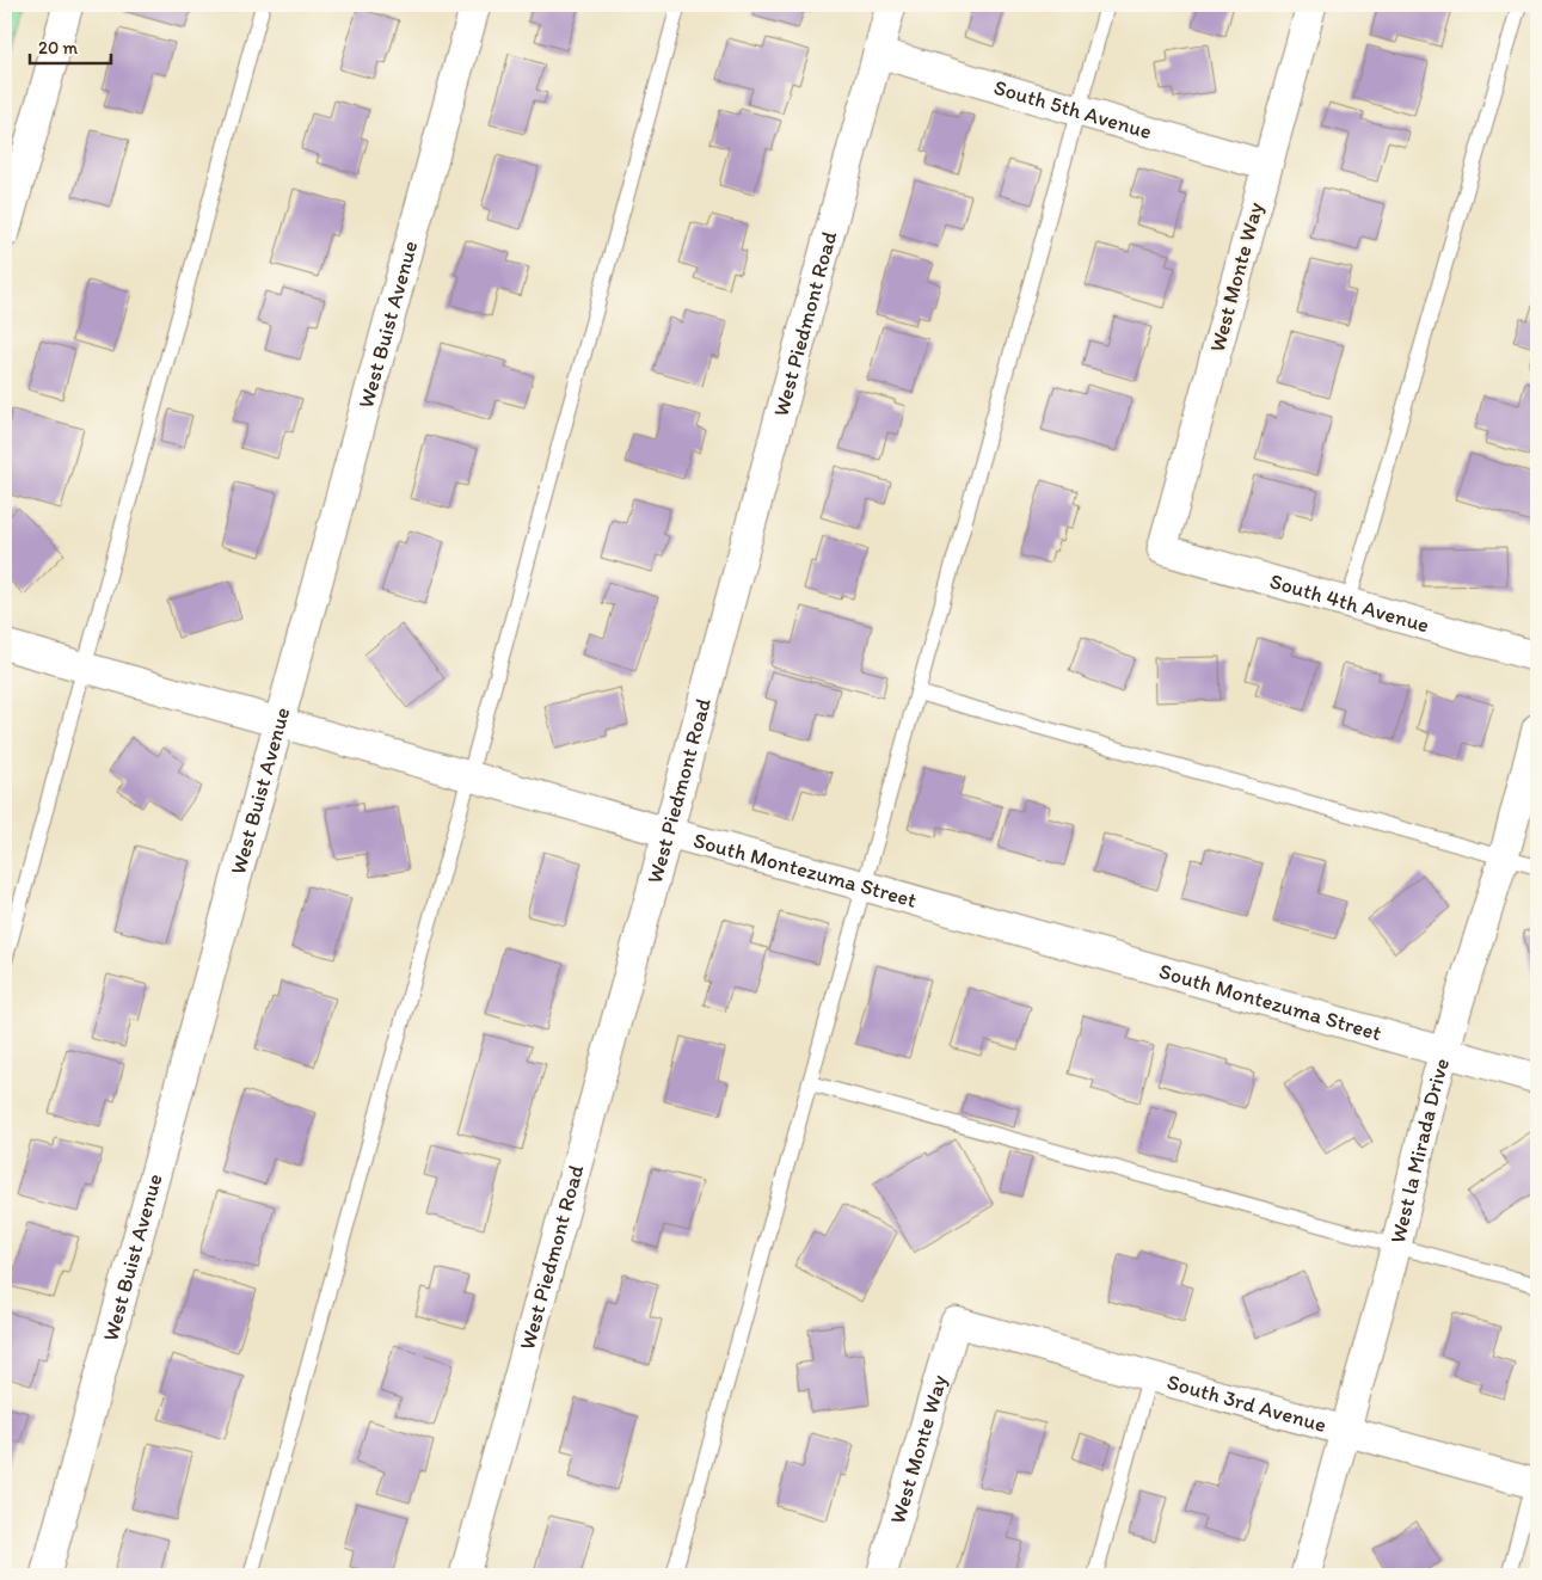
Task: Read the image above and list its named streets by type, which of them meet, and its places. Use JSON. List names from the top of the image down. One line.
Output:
{"streets":{"street":["South 5th Avenue","West Monte Way","West Buist Avenue","West Piedmont Road","South 4th Avenue","South Montezuma Street","West la Mirada Drive","South 3rd Avenue"]},"crossings":[["South 5th Avenue","West Monte Way"],["South 5th Avenue","West Piedmont Road"],["West Monte Way","South 4th Avenue"],["West Monte Way","South 3rd Avenue"],["West Buist Avenue","South Montezuma Street"],["West Piedmont Road","South Montezuma Street"],["South Montezuma Street","West la Mirada Drive"],["West la Mirada Drive","South 3rd Avenue"]],"scale_bar":"20 m"}
